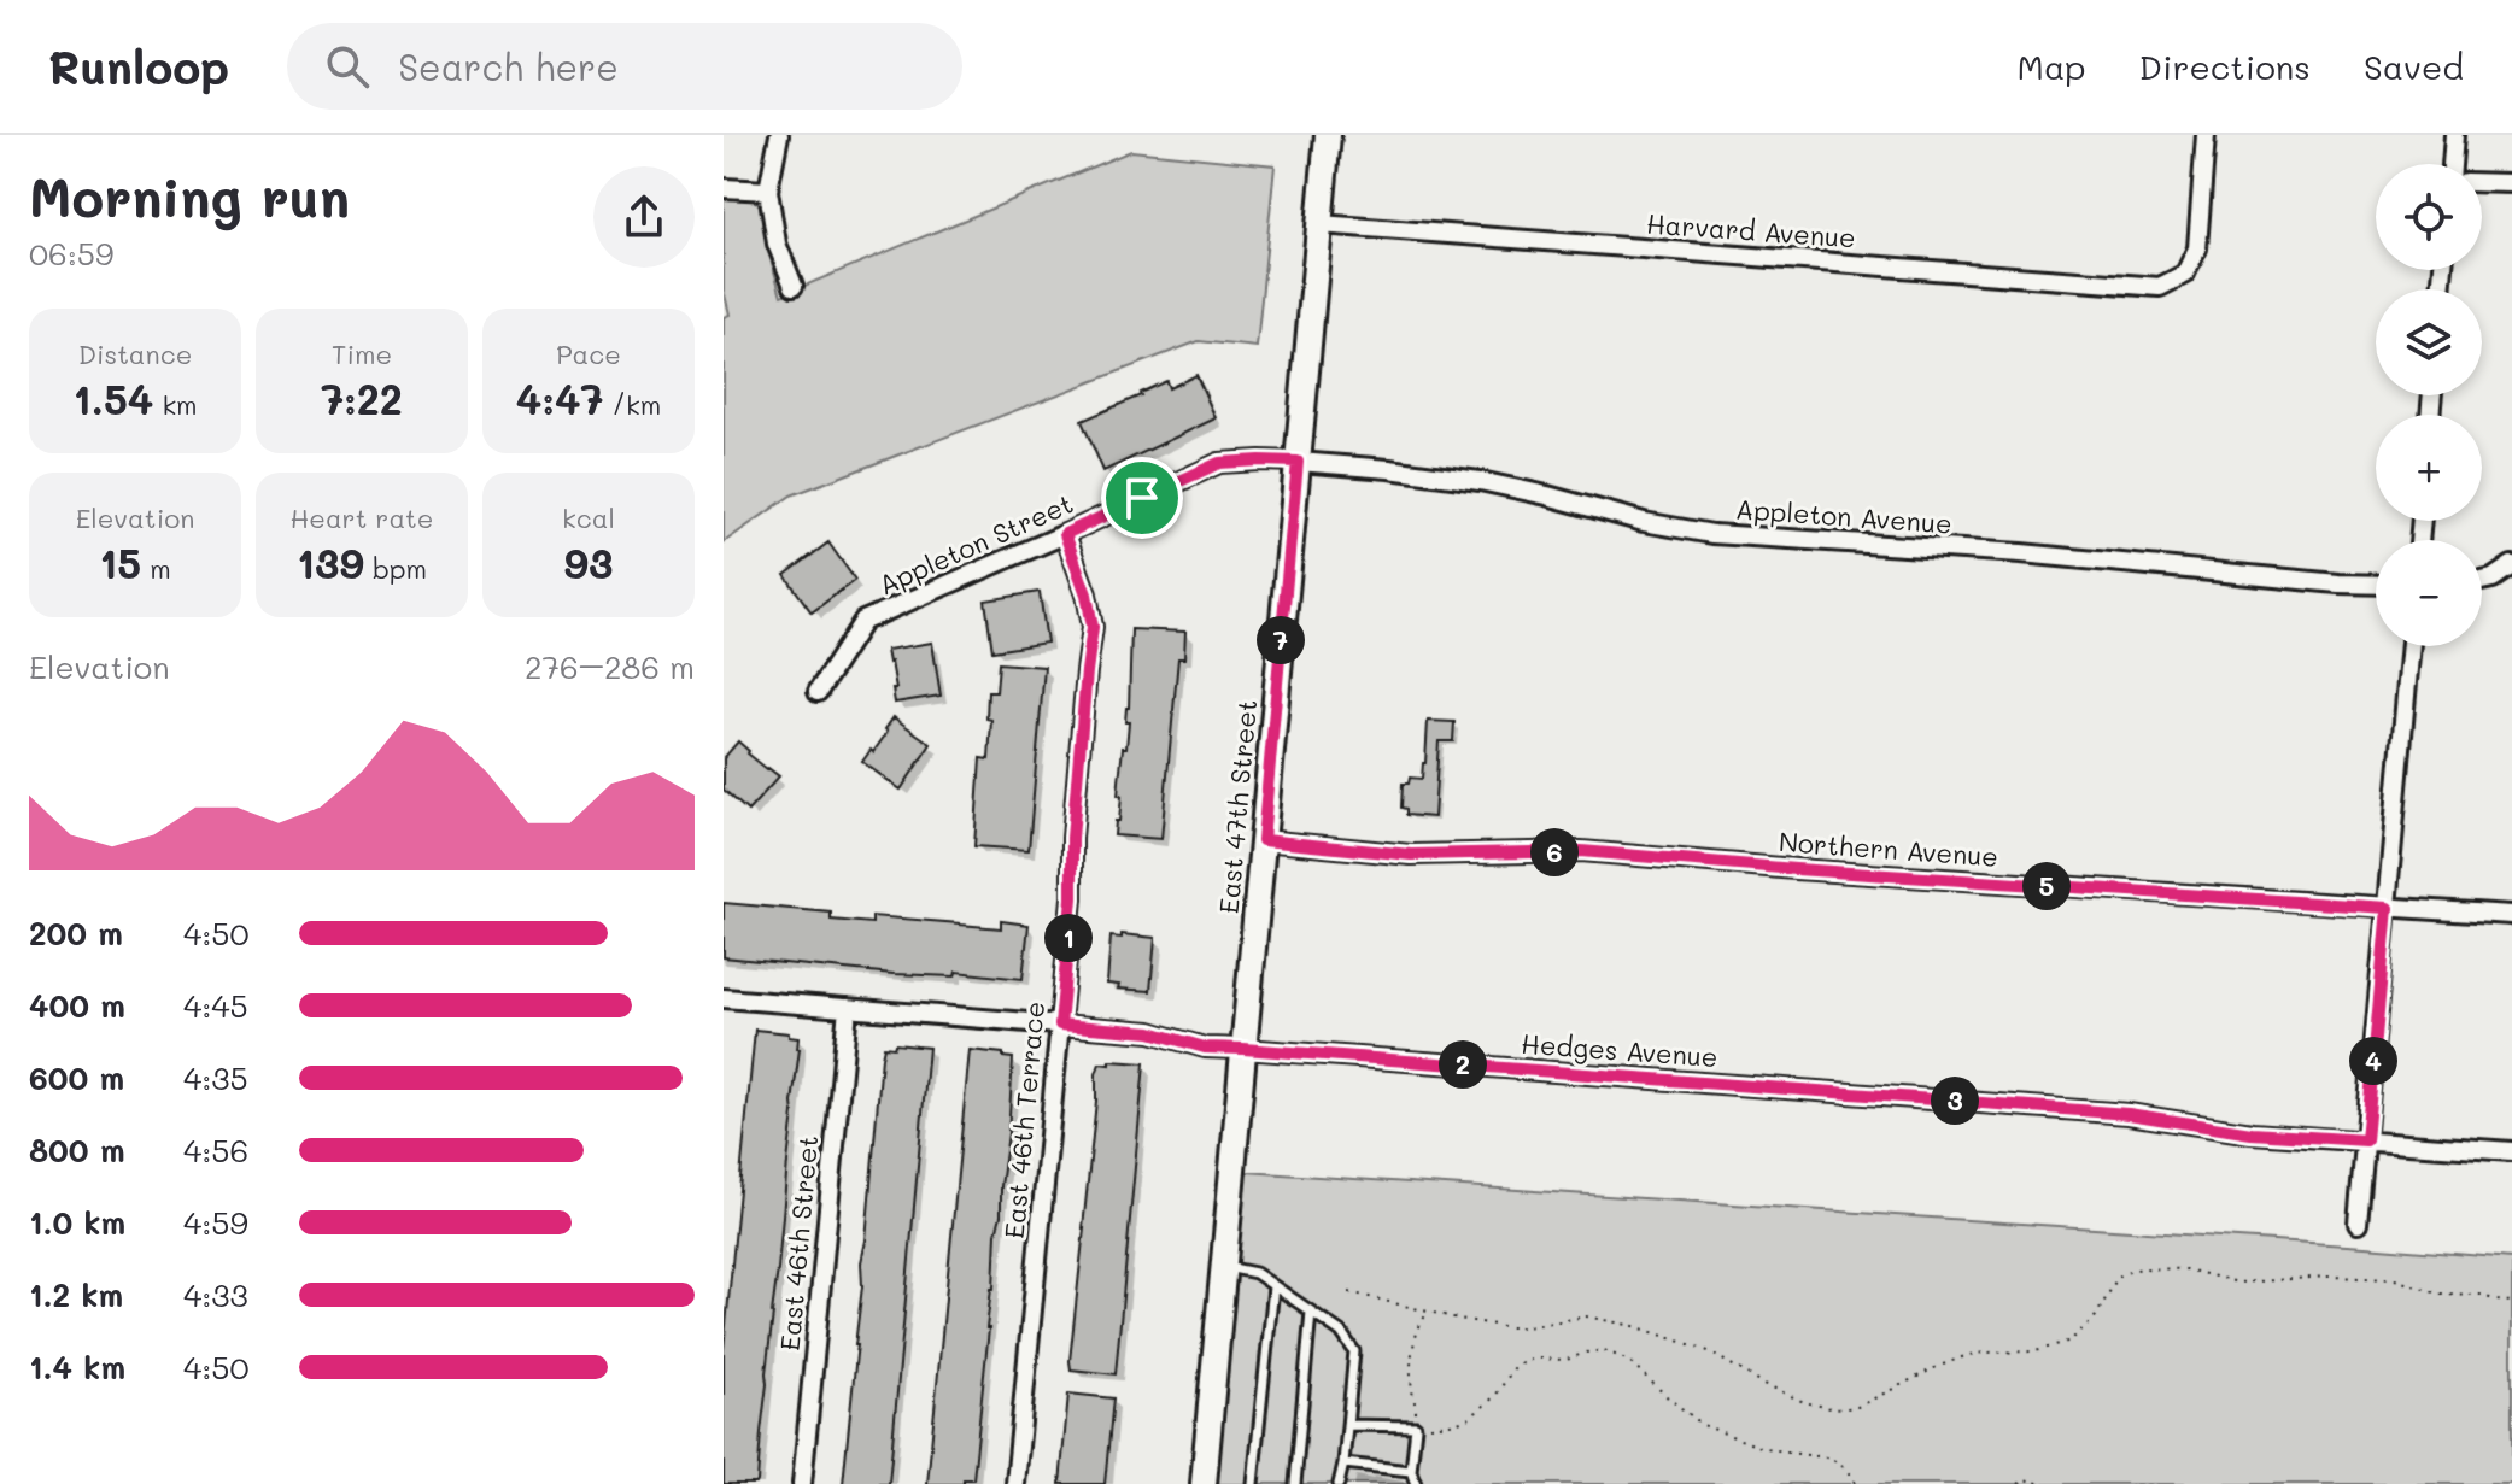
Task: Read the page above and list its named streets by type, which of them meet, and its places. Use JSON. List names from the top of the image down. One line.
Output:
{"streets":{"main road":["East 47th Street"],"street":["Harvard Avenue","Appleton Avenue","Appleton Street","Northern Avenue","Hedges Avenue","East 46th Terrace","East 46th Street"]},"crossings":[["Harvard Avenue","East 47th Street"],["Appleton Avenue","Appleton Street"],["Appleton Avenue","East 47th Street"],["Appleton Street","East 47th Street"],["Appleton Street","East 46th Terrace"],["East 47th Street","Northern Avenue"],["East 47th Street","Hedges Avenue"],["Hedges Avenue","East 46th Terrace"],["Hedges Avenue","East 46th Street"]],"page":{"header":"Runloop","search":"Search here","nav":["Map","Directions","Saved"],"heading":["Morning run","06:59"],"map_buttons":["+","−"],"stats":[["Distance","1.54 km"],["Time","7:22"],["Pace","4:47 /km"],["Elevation","15 m"],["Heart rate","139 bpm"],["kcal","93"]],"pins":["7","6","5","1","4","2","3"],"chart":["Elevation","276–286 m"],"list":[{"name":"200 m","note":"4:50"},{"name":"400 m","note":"4:45"},{"name":"600 m","note":"4:35"},{"name":"800 m","note":"4:56"},{"name":"1.0 km","note":"4:59"},{"name":"1.2 km","note":"4:33"},{"name":"1.4 km","note":"4:50"}]}}
